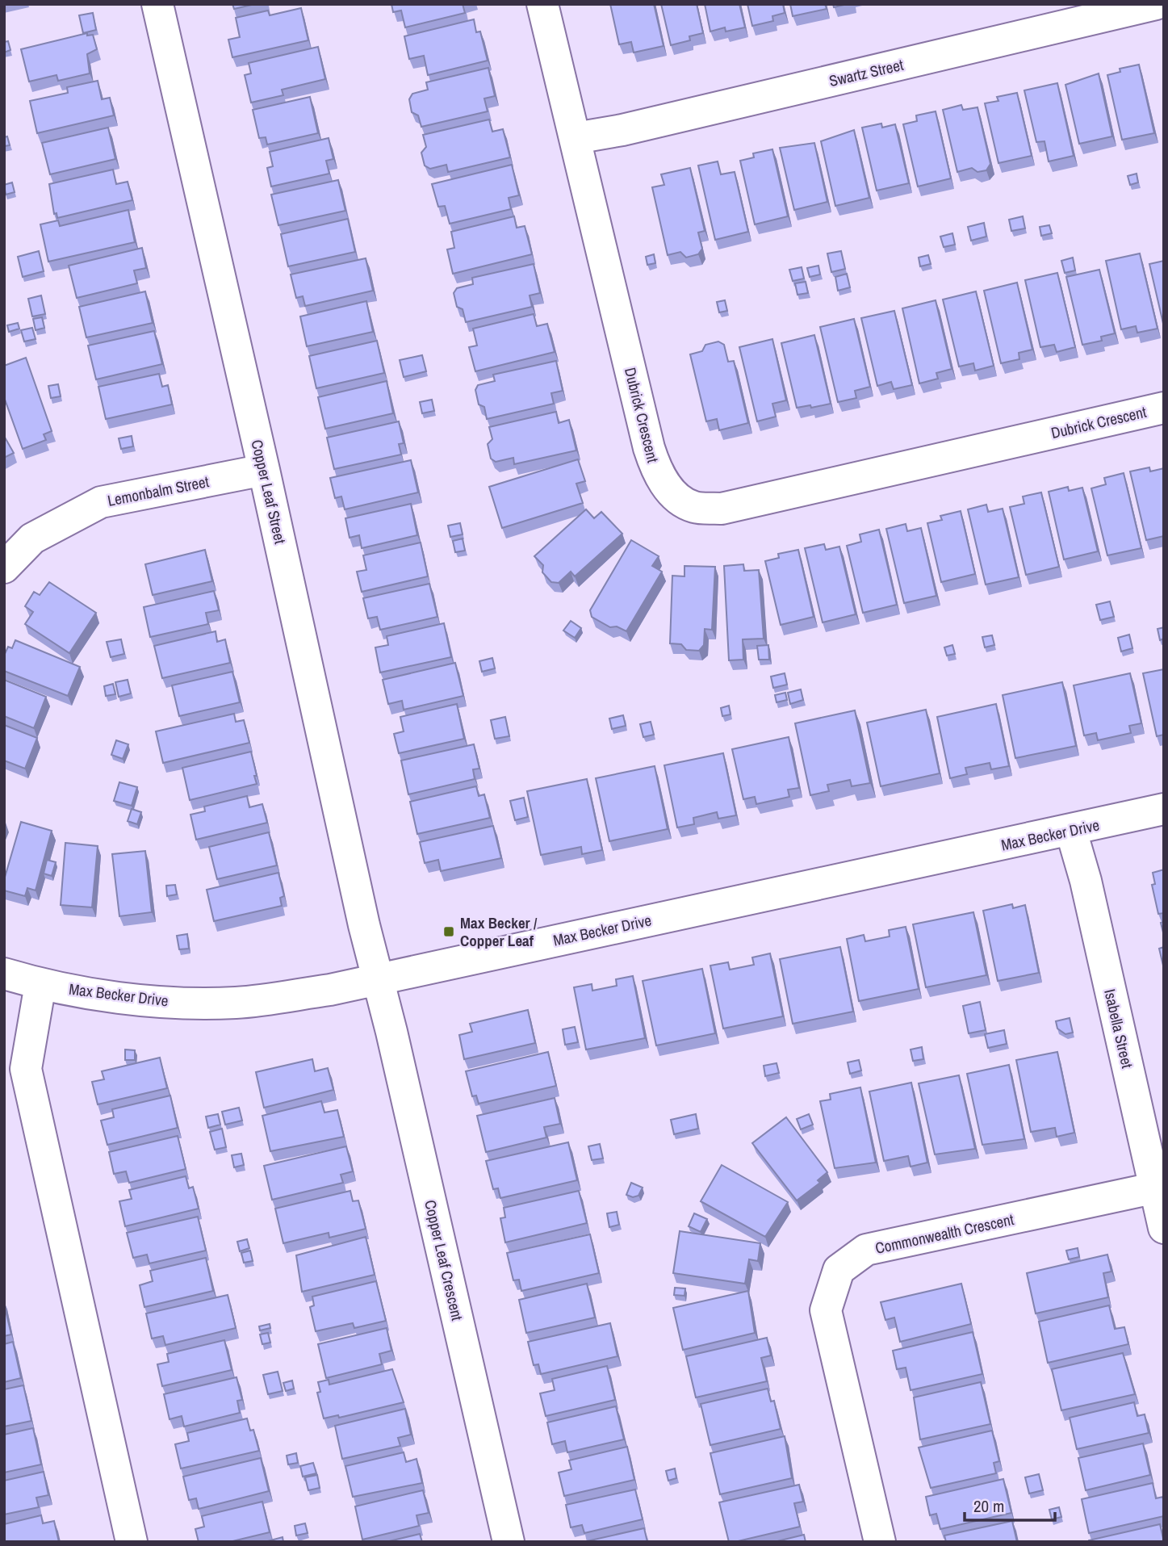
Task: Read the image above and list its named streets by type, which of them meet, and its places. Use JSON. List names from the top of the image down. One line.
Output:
{"streets":{"street":["Swartz Street","Dubrick Crescent","Lemonbalm Street","Copper Leaf Street","Max Becker Drive","Isabella Street","Commonwealth Crescent","Copper Leaf Crescent"]},"crossings":[["Swartz Street","Dubrick Crescent"],["Lemonbalm Street","Copper Leaf Street"],["Copper Leaf Street","Max Becker Drive"],["Copper Leaf Street","Copper Leaf Crescent"],["Max Becker Drive","Isabella Street"],["Max Becker Drive","Copper Leaf Crescent"],["Isabella Street","Commonwealth Crescent"]],"places":{"transit":["Max Becker / Copper Leaf"]},"scale_bar":"20 m"}
